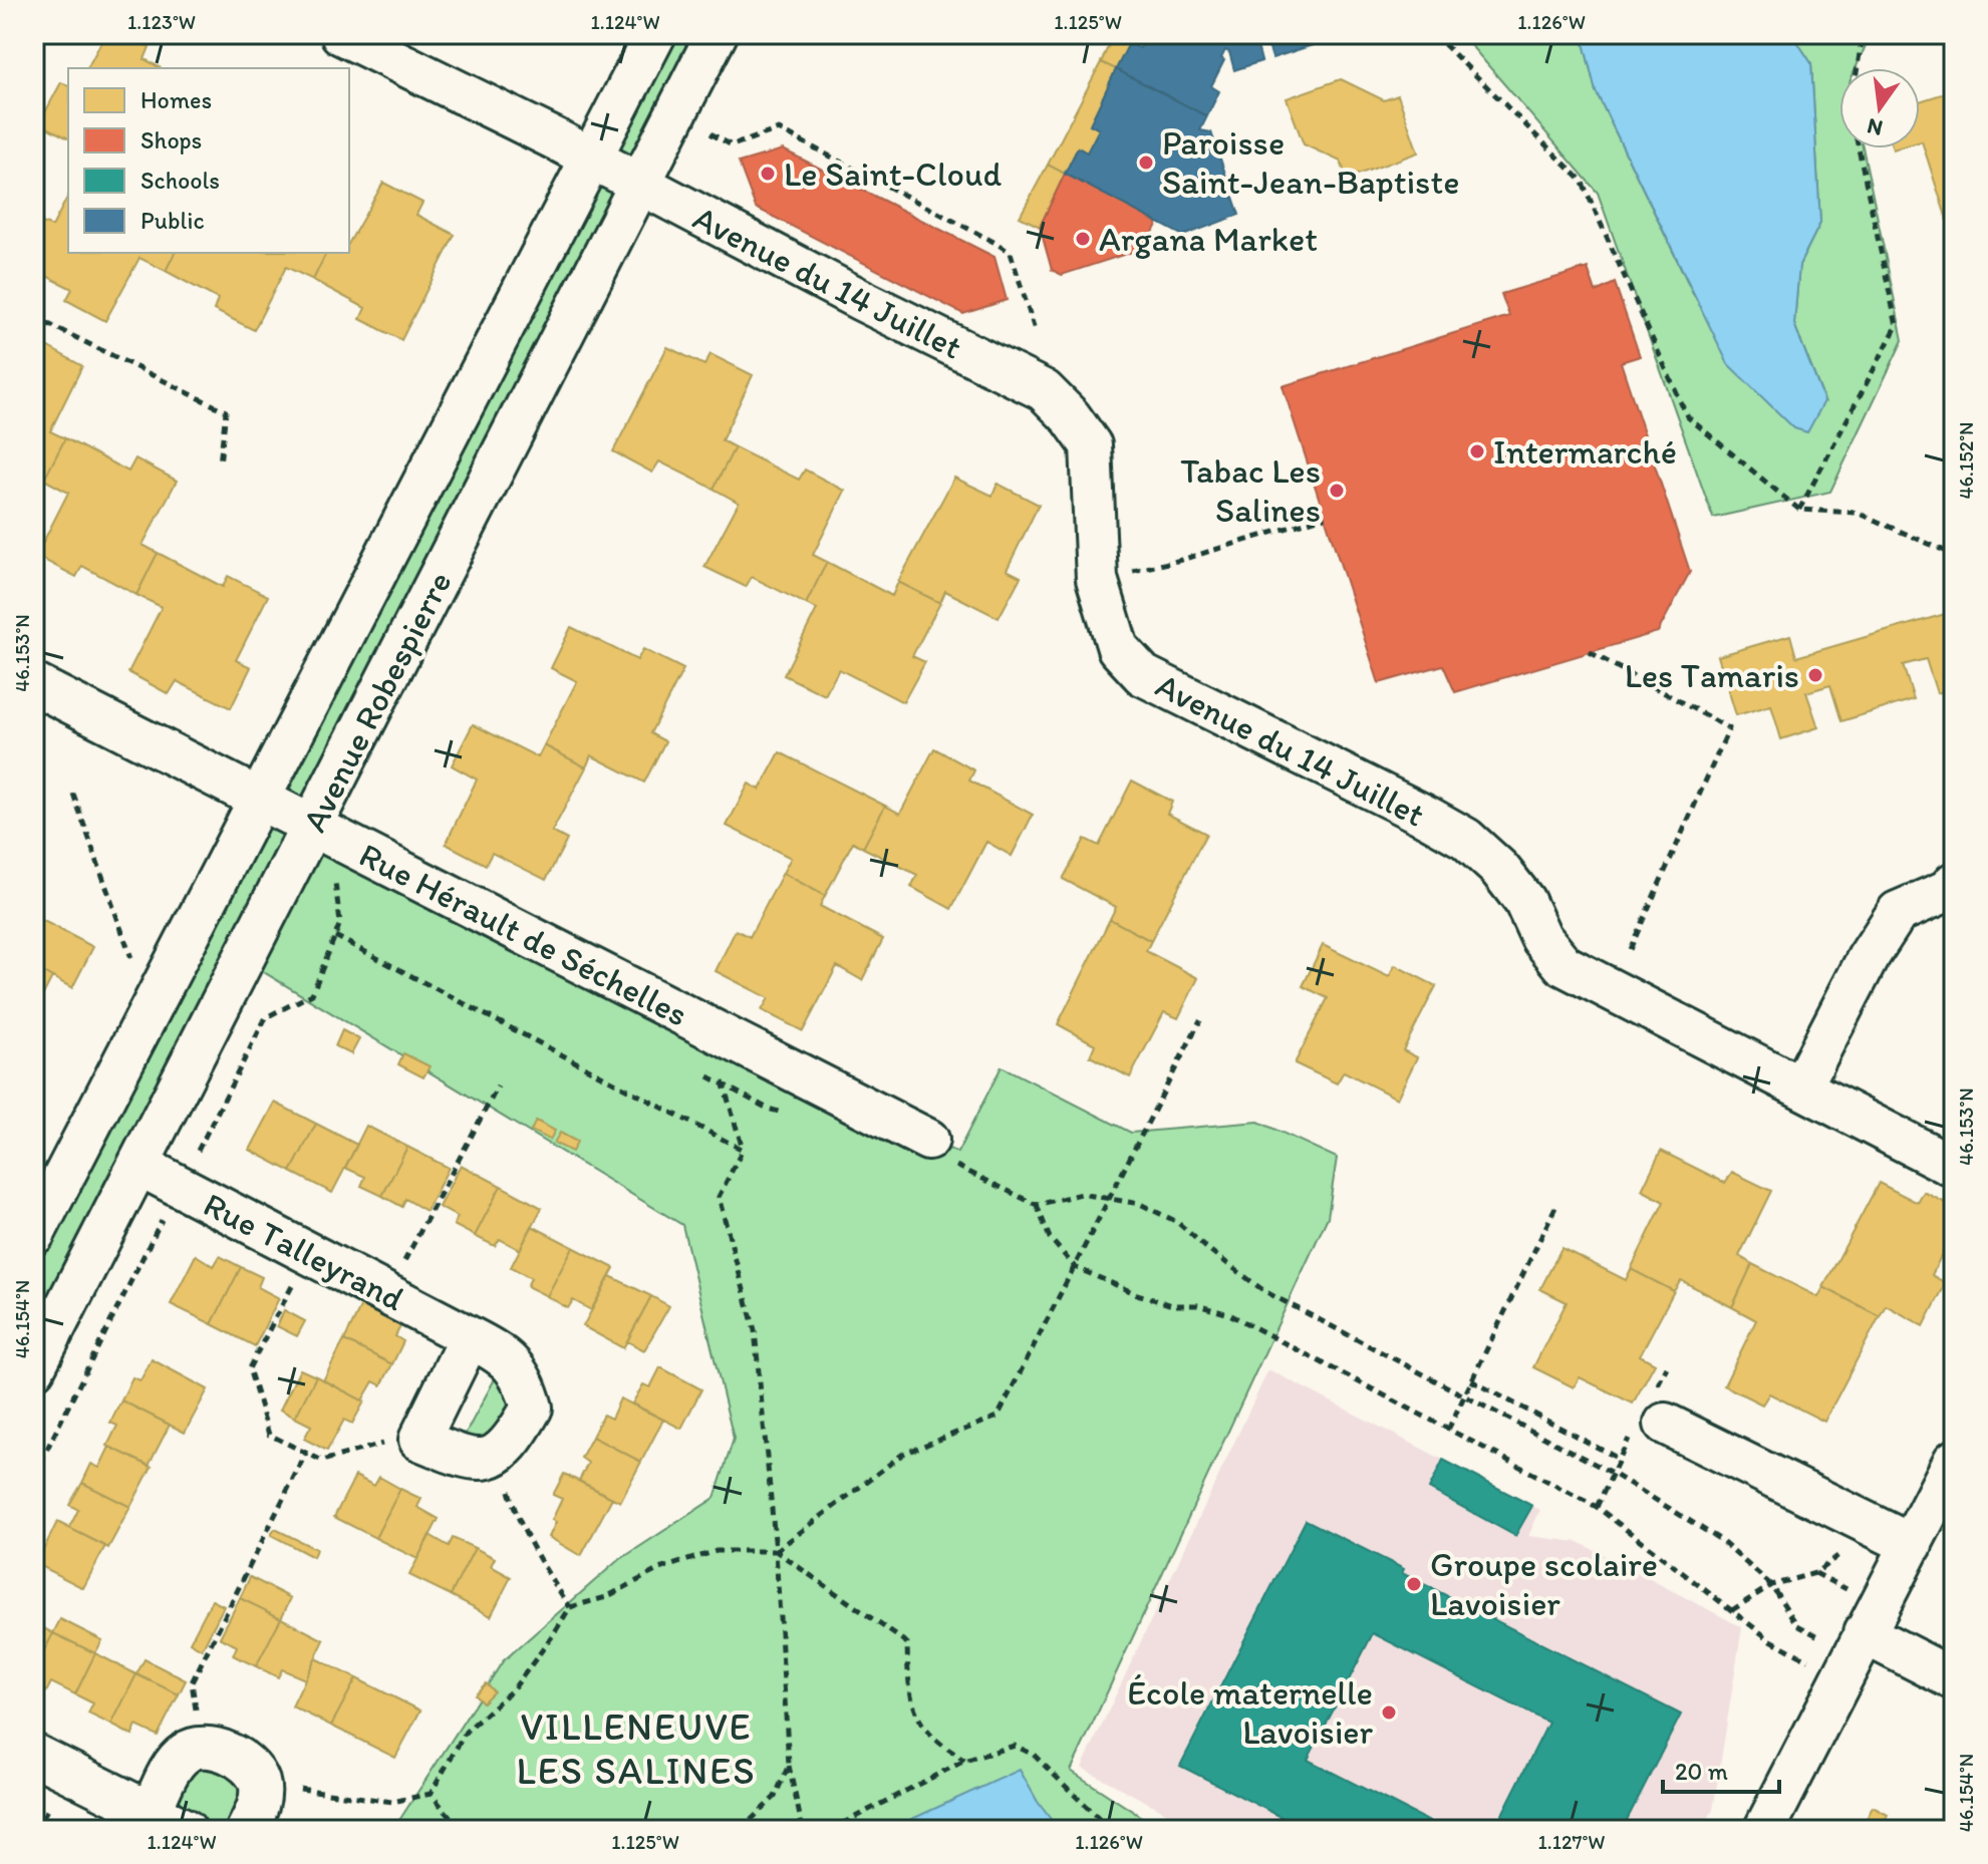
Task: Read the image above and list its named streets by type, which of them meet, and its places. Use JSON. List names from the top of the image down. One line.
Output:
{"streets":{"street":["Avenue du 14 Juillet","Avenue Robespierre","Rue Hérault de Séchelles","Rue Talleyrand"]},"crossings":[["Avenue du 14 Juillet","Avenue Robespierre"],["Avenue Robespierre","Rue Hérault de Séchelles"],["Avenue Robespierre","Rue Talleyrand"]],"districts":["VILLENEUVE LES SALINES"],"places":["Paroisse Saint-Jean-Baptiste","Le Saint-Cloud","Argana Market","Intermarché","Tabac Les Salines","Les Tamaris","Groupe scolaire Lavoisier","École maternelle Lavoisier"],"legend":["Homes","Shops","Schools","Public"],"scale_bar":"20 m","north":"bottom","coordinates":["1.123°W","1.124°W","1.125°W","1.126°W","46.152°N","46.153°N","46.154°N","1.127°W"]}
